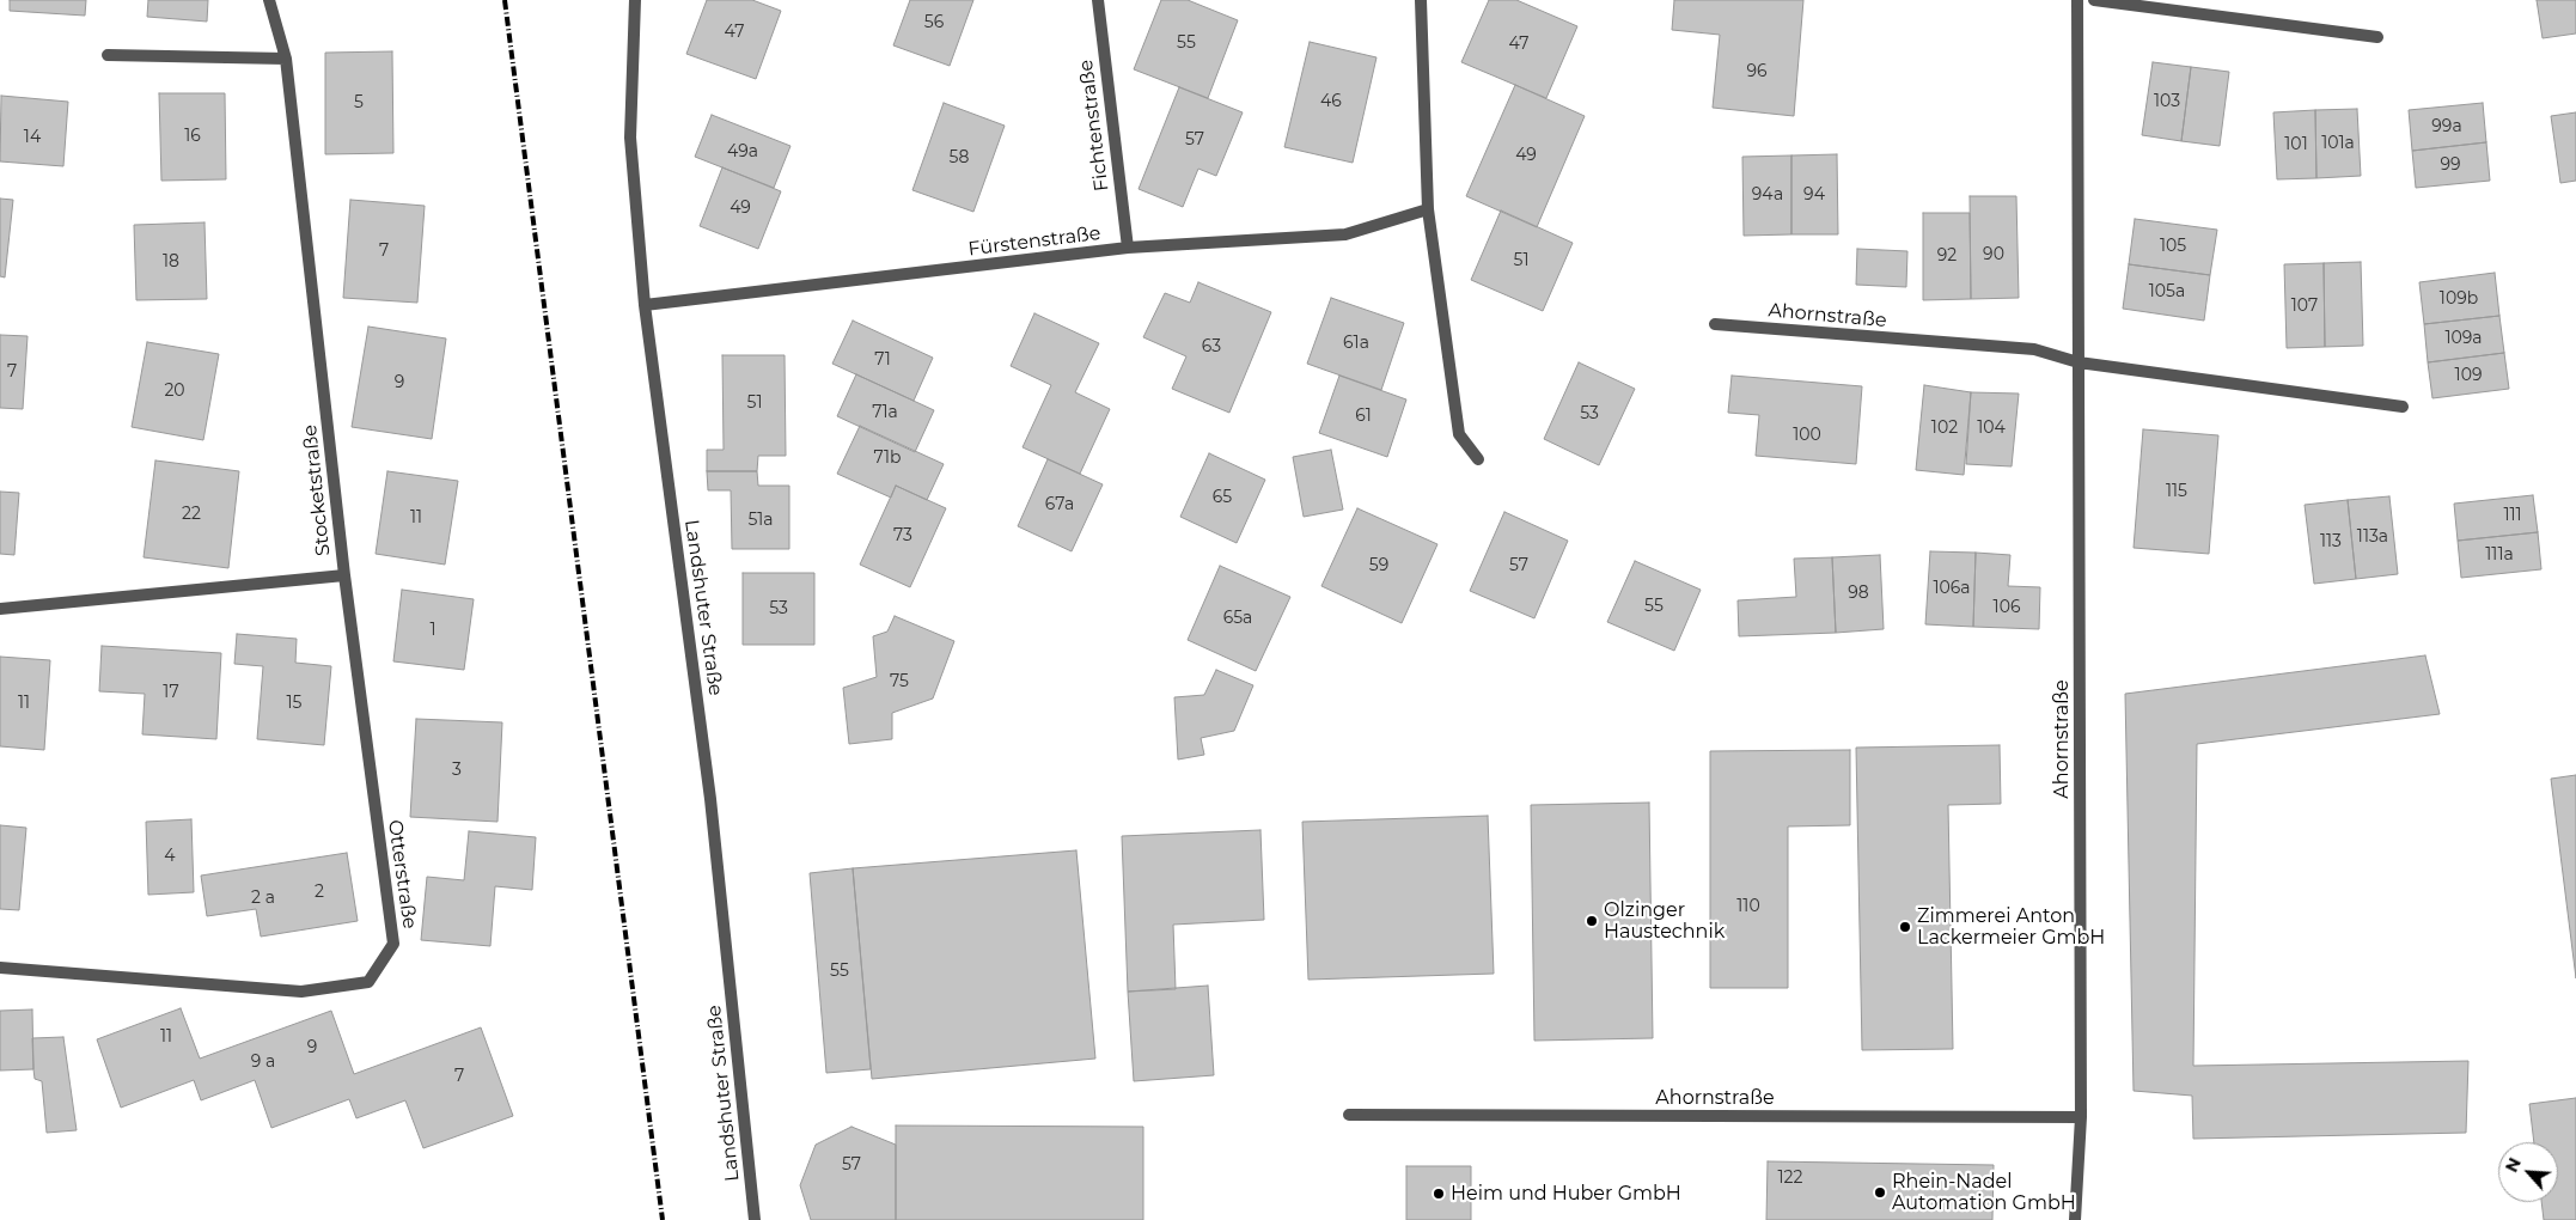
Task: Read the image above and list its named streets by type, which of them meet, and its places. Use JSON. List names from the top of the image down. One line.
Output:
{"streets":{"street":["Fichtenstraße","Fürstenstraße","Ahornstraße","Stocketstraße","Landshuter Straße","Otterstraße"]},"crossings":[["Fichtenstraße","Fürstenstraße"],["Fürstenstraße","Landshuter Straße"],["Stocketstraße","Otterstraße"]],"places":["Olzinger Haustechnik","Zimmerei Anton Lackermeier GmbH","Rhein-Nadel Automation GmbH","Heim und Huber GmbH"],"house_numbers":["56","47","55","47","96","46","103","5","99a","16","14","57","101a","101","49a","49","58","99","94a","94","49","105","7","90","92","51","18","105a","109b","107","109a","61a","63","71","7","109","9","20","51","71a","53","61","102","104","100","71b","115","65","67a","22","111","11","51a","73","113a","113","111a","59","57","106a","98","55","106","53","65a","1","75","17","11","15","3","4","2","2 a","110","55","11","9","9 a","7","57","122"],"north":"top left"}
